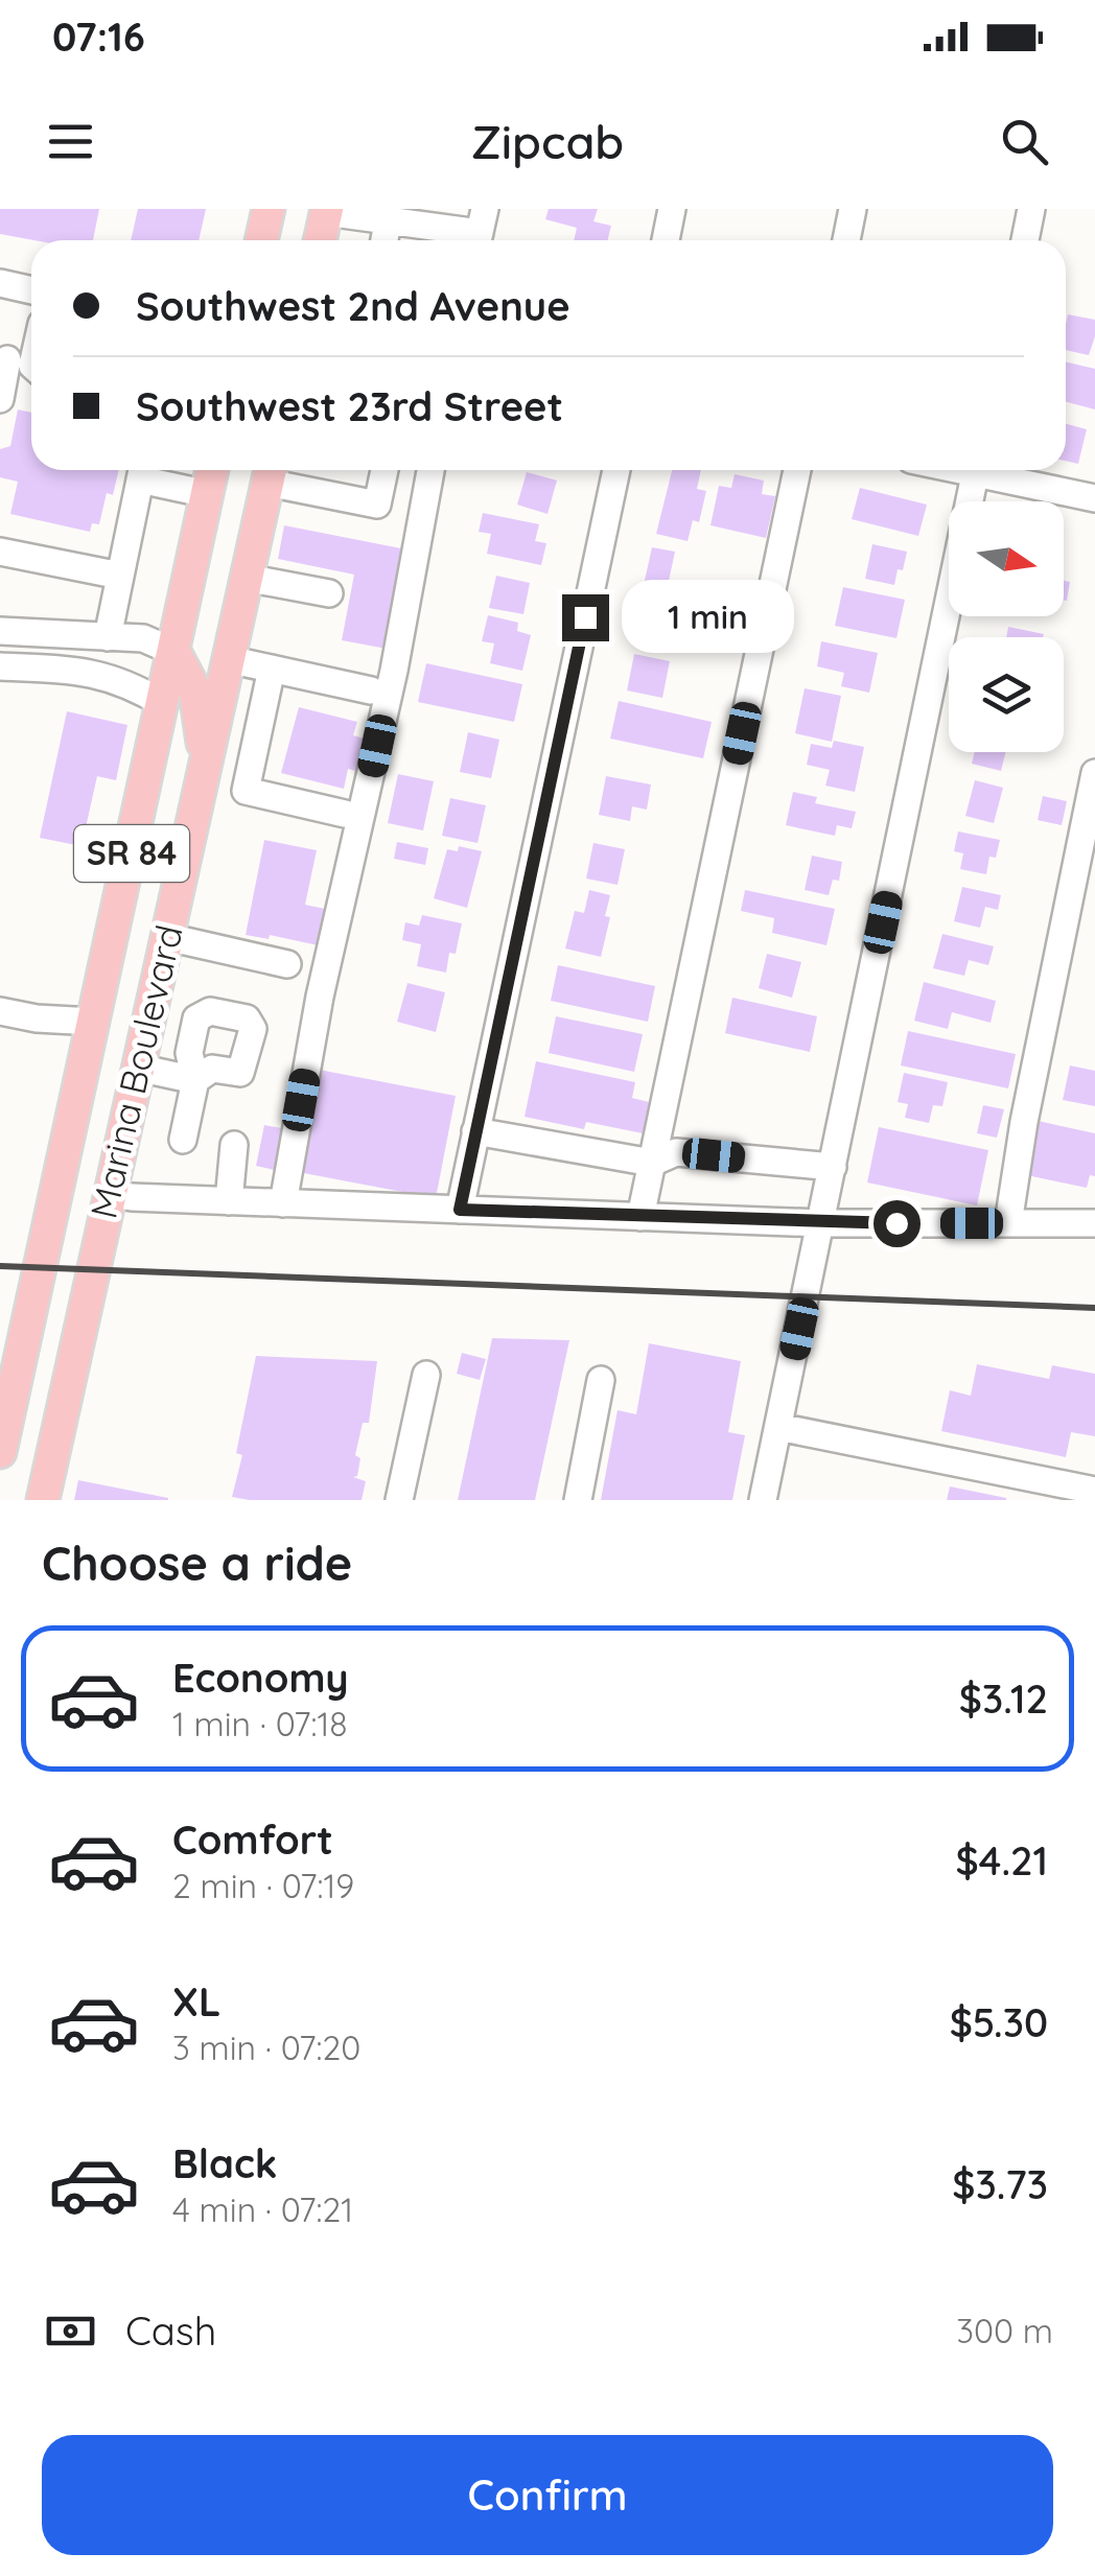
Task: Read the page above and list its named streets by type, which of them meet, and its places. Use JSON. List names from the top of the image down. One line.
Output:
{"streets":{"main road":["SR 84","Marina Boulevard"]},"north":"right","page":{"status":"07:16","header":"Zipcab","banner":["Southwest 2nd Avenue","Southwest 23rd Street"],"bubble":"1 min","heading":"Choose a ride","list":[{"name":"Economy","note":"1 min · 07:18","value":"$3.12"},{"name":"Comfort","note":"2 min · 07:19","value":"$4.21"},{"name":"XL","note":"3 min · 07:20","value":"$5.30"},{"name":"Black","note":"4 min · 07:21","value":"$3.73"}],"pay":["Cash","300 m"],"buttons":"Confirm"}}
